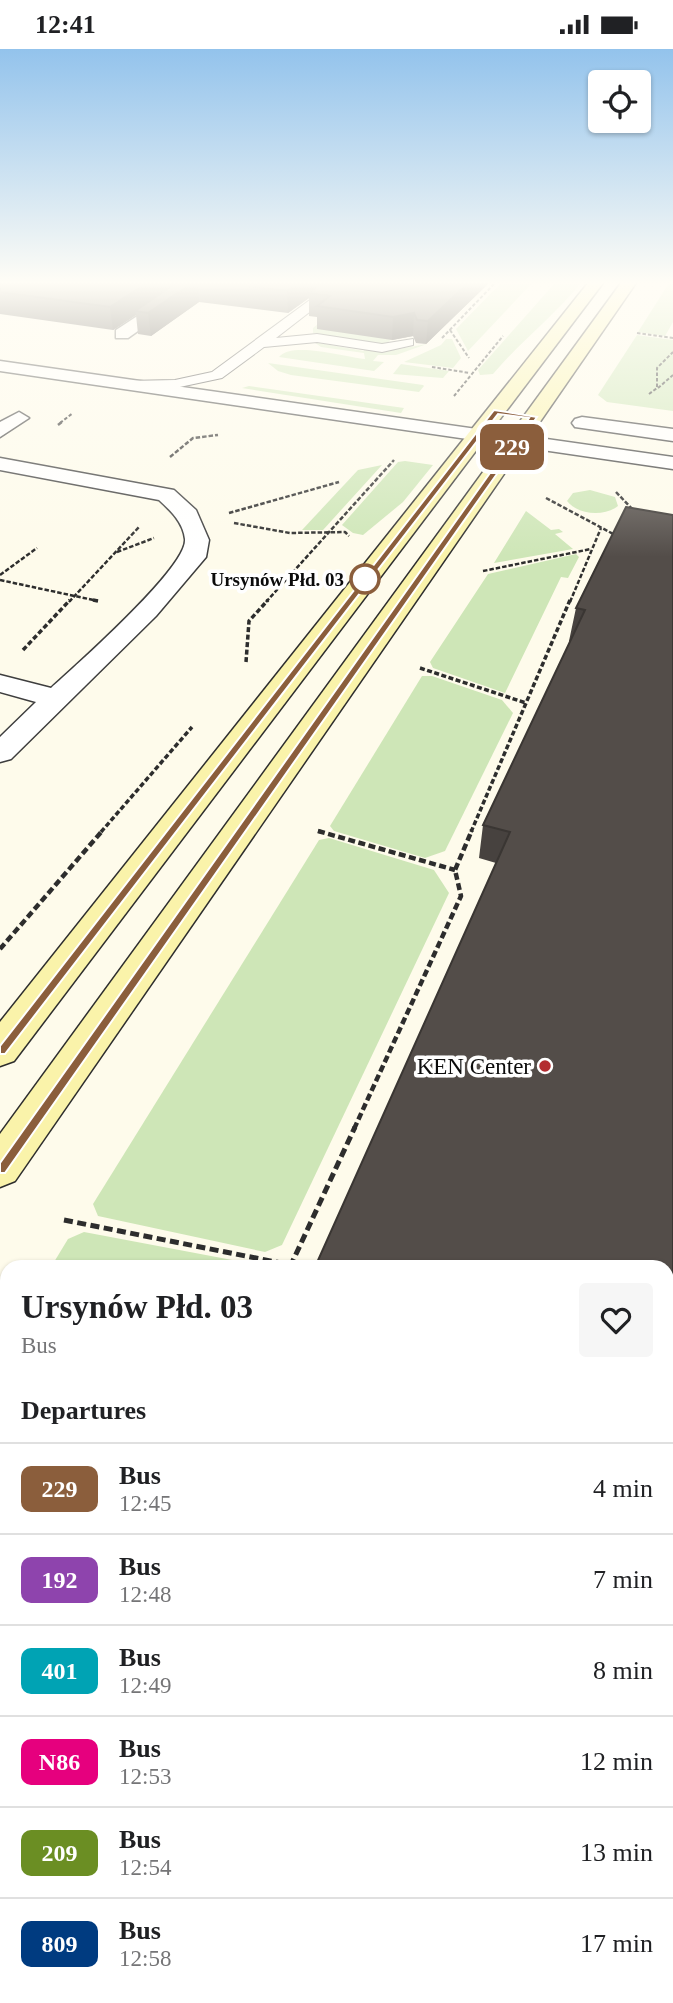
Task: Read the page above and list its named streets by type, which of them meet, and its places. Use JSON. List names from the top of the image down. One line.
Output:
{"places":["Ursynów Płd. 03","KEN Center"],"lines":["bus line 229"],"page":{"status":"12:41","on_map":"229","heading":[["Ursynów Płd. 03","Bus"],"Departures"],"list":[{"mark":"229","name":"Bus","note":"12:45","value":"4 min"},{"mark":"192","name":"Bus","note":"12:48","value":"7 min"},{"mark":"401","name":"Bus","note":"12:49","value":"8 min"},{"mark":"N86","name":"Bus","note":"12:53","value":"12 min"},{"mark":"209","name":"Bus","note":"12:54","value":"13 min"},{"mark":"809","name":"Bus","note":"12:58","value":"17 min"}]}}
